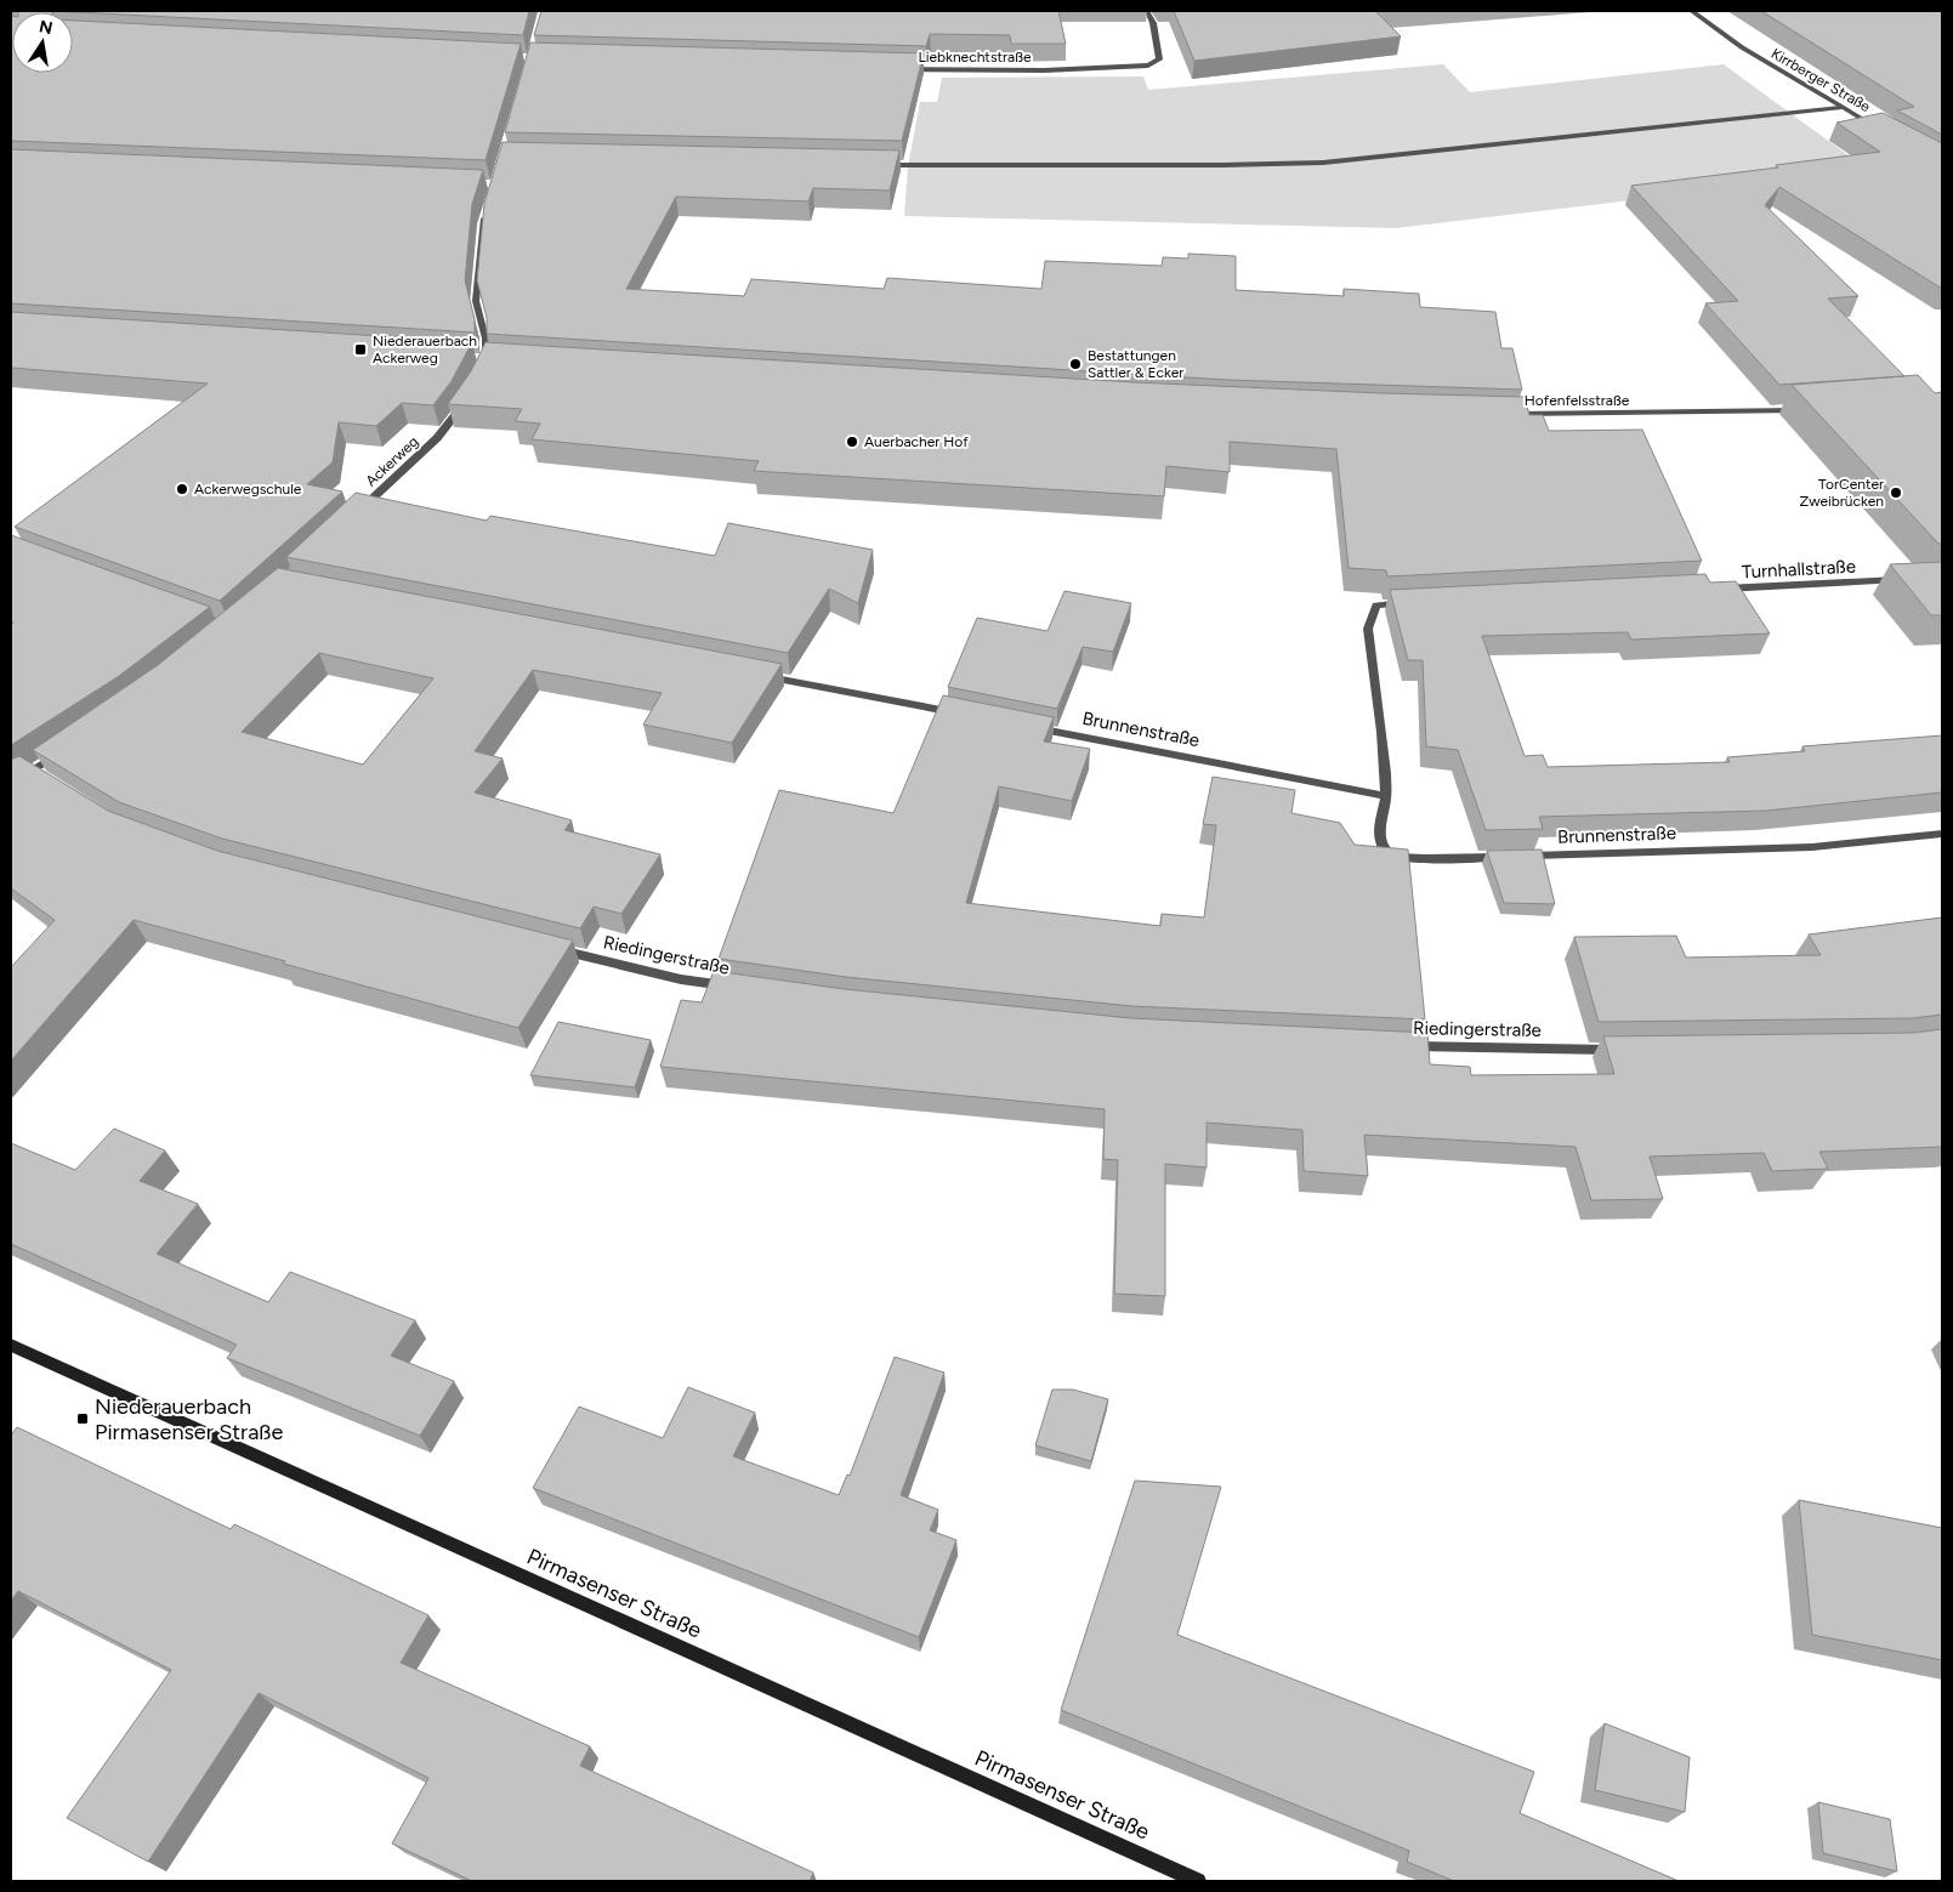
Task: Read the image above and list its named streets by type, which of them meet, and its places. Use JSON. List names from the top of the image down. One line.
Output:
{"streets":{"main road":["Pirmasenser Straße"],"street":["Liebknechtstraße","Kirrberger Straße","Hofenfelsstraße","Ackerweg","Turnhallstraße","Brunnenstraße","Riedingerstraße"]},"places":{"transit":["Niederauerbach Ackerweg","Niederauerbach Pirmasenser Straße"],"other":["Bestattungen Sattler & Ecker","Auerbacher Hof","Ackerwegschule","TorCenter Zweibrücken"]},"north":"top"}
